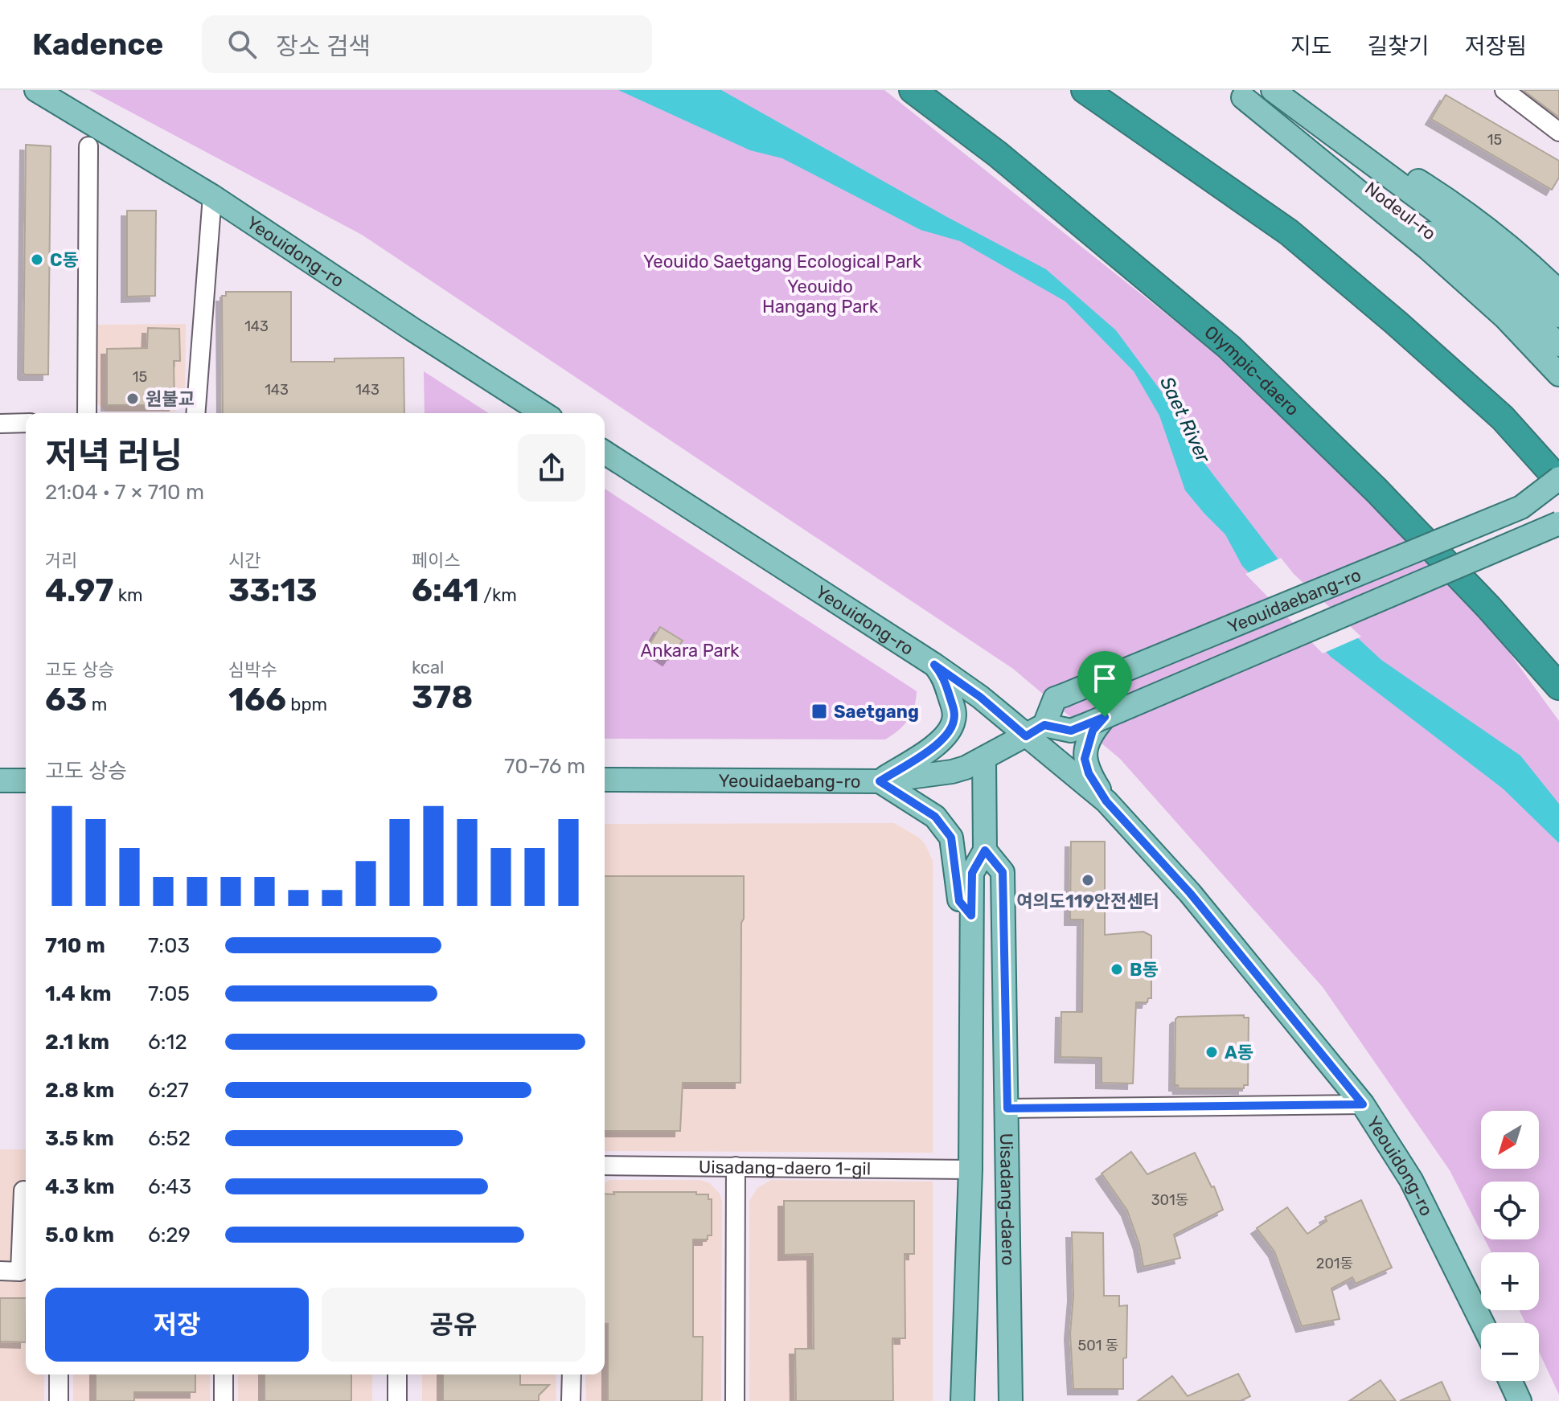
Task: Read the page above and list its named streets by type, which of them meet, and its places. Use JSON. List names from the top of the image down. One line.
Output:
{"streets":{"highway":["Olympic-daero"],"main road":["Nodeul-ro","Yeouidong-ro","Yeouidaebang-ro","Uisadang-daero"],"street":["Uisadang-daero 1-gil"]},"crossings":[["Yeouidong-ro","Yeouidaebang-ro"],["Yeouidaebang-ro","Uisadang-daero"],["Uisadang-daero 1-gil","Uisadang-daero"]],"water":["Saet River"],"parks":["Yeouido Saetgang Ecological Park","Yeouido Hangang Park","Ankara Park"],"places":{"other":["C동","원불교","여의도119안전센터","B동","A동"],"transit":["Saetgang"]},"house_numbers":["15","143","15","143","143","301동","201동","501 동"],"north":"bottom left","page":{"header":"Kadence","search":"장소 검색","nav":["지도","길찾기","저장됨"],"heading":["저녁 러닝","21:04 · 7 × 710 m"],"stats":[["거리","4.97 km"],["시간","33:13"],["페이스","6:41 /km"],["고도 상승","63 m"],["심박수","166 bpm"],["kcal","378"]],"chart":["고도 상승","70–76 m"],"list":[{"name":"710 m","note":"7:03"},{"name":"1.4 km","note":"7:05"},{"name":"2.1 km","note":"6:12"},{"name":"2.8 km","note":"6:27"},{"name":"3.5 km","note":"6:52"},{"name":"4.3 km","note":"6:43"},{"name":"5.0 km","note":"6:29"}],"map_buttons":["+","−"],"buttons":["저장","공유"]}}
